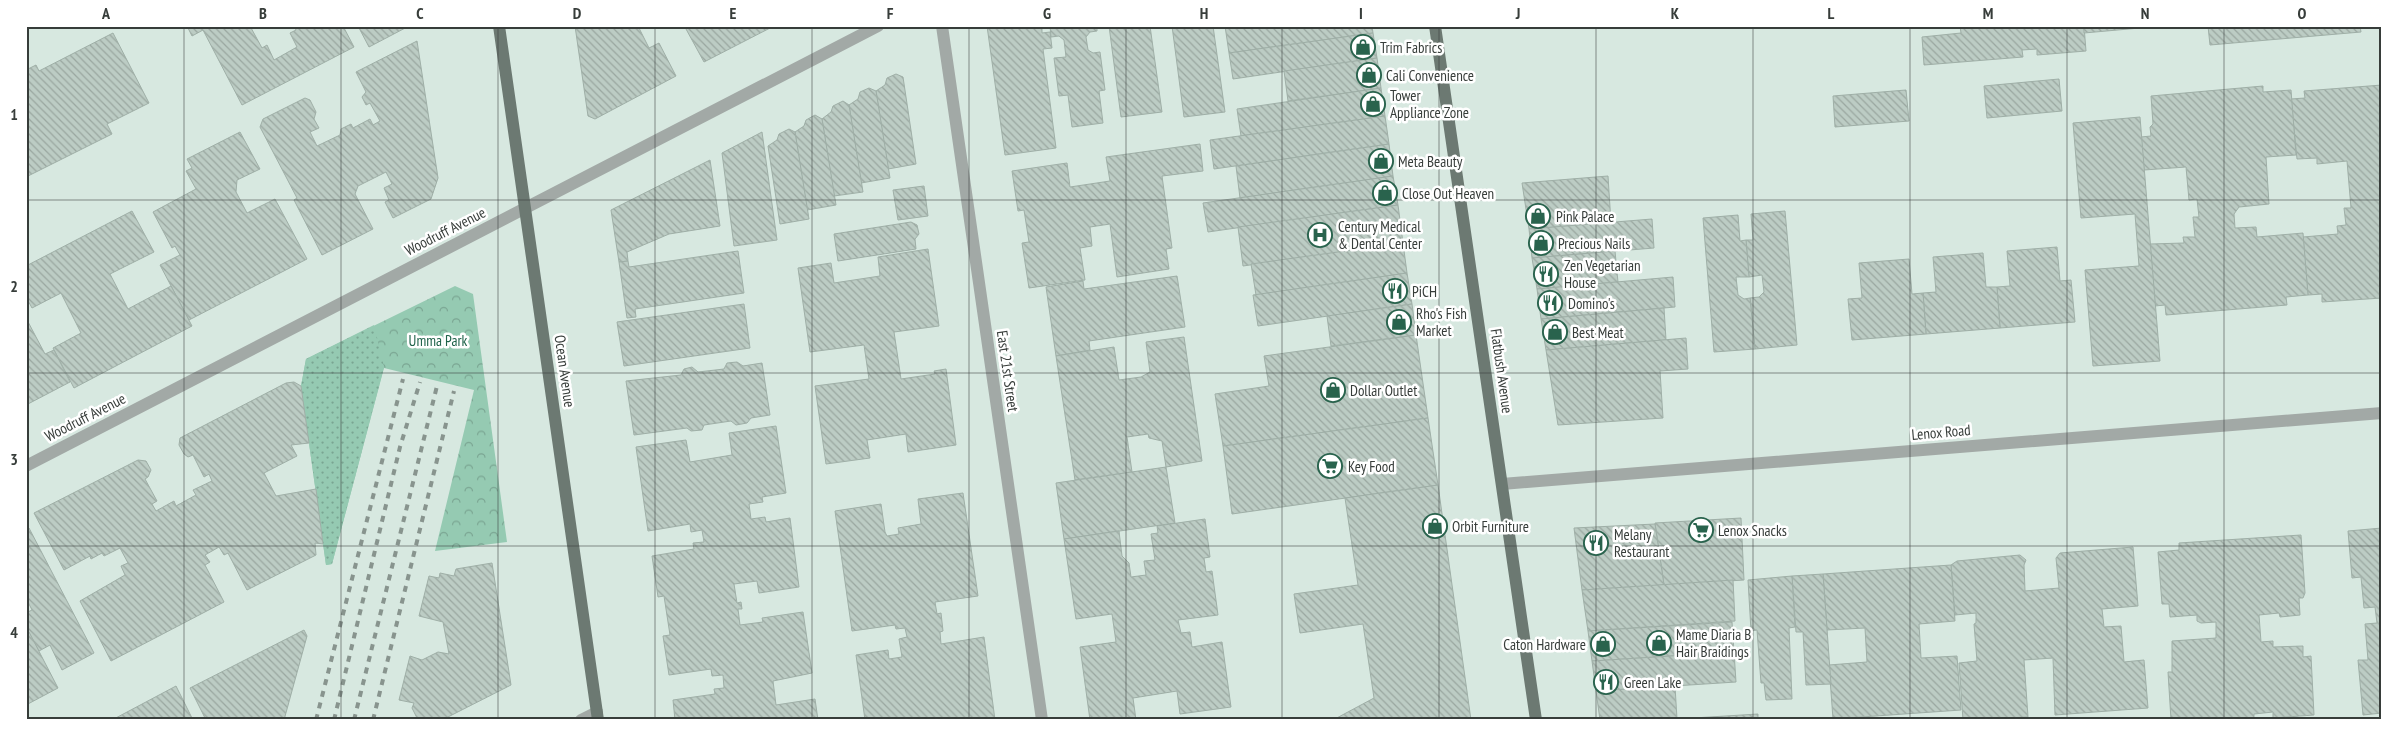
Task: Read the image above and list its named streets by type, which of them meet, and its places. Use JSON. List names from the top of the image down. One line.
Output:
{"streets":{"main road":["Ocean Avenue","Flatbush Avenue"],"street":["Woodruff Avenue","East 21st Street","Lenox Road"]},"crossings":[["Woodruff Avenue","Ocean Avenue"],["Flatbush Avenue","Lenox Road"]],"parks":["Umma Park"],"places":{"shop":["Trim Fabrics","Cali Convenience","Tower Appliance Zone","Meta Beauty","Close Out Heaven","Pink Palace","Precious Nails","Rho's Fish Market","Best Meat","Dollar Outlet","Orbit Furniture","Mame Diaria B Hair Braidings","Caton Hardware"],"hospital":["Century Medical & Dental Center"],"restaurant":["Zen Vegetarian House","PiCH","Domino's","Melany Restaurant","Green Lake"],"supermarket":["Key Food","Lenox Snacks"]},"grid":{"columns":["A","B","C","D","E","F","G","H","I","J","K","L","M","N","O"],"rows":["1","2","3","4"]}}
